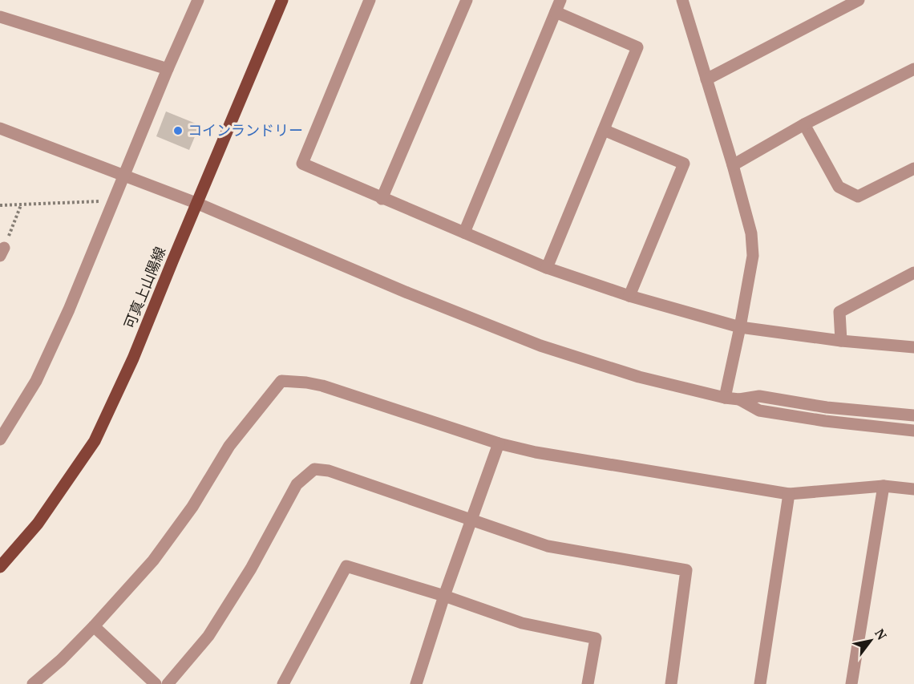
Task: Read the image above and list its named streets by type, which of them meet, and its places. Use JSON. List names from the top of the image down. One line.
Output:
{"streets":{"main road":["可真上山陽線"]},"places":["コインランドリー"],"north":"top right"}
